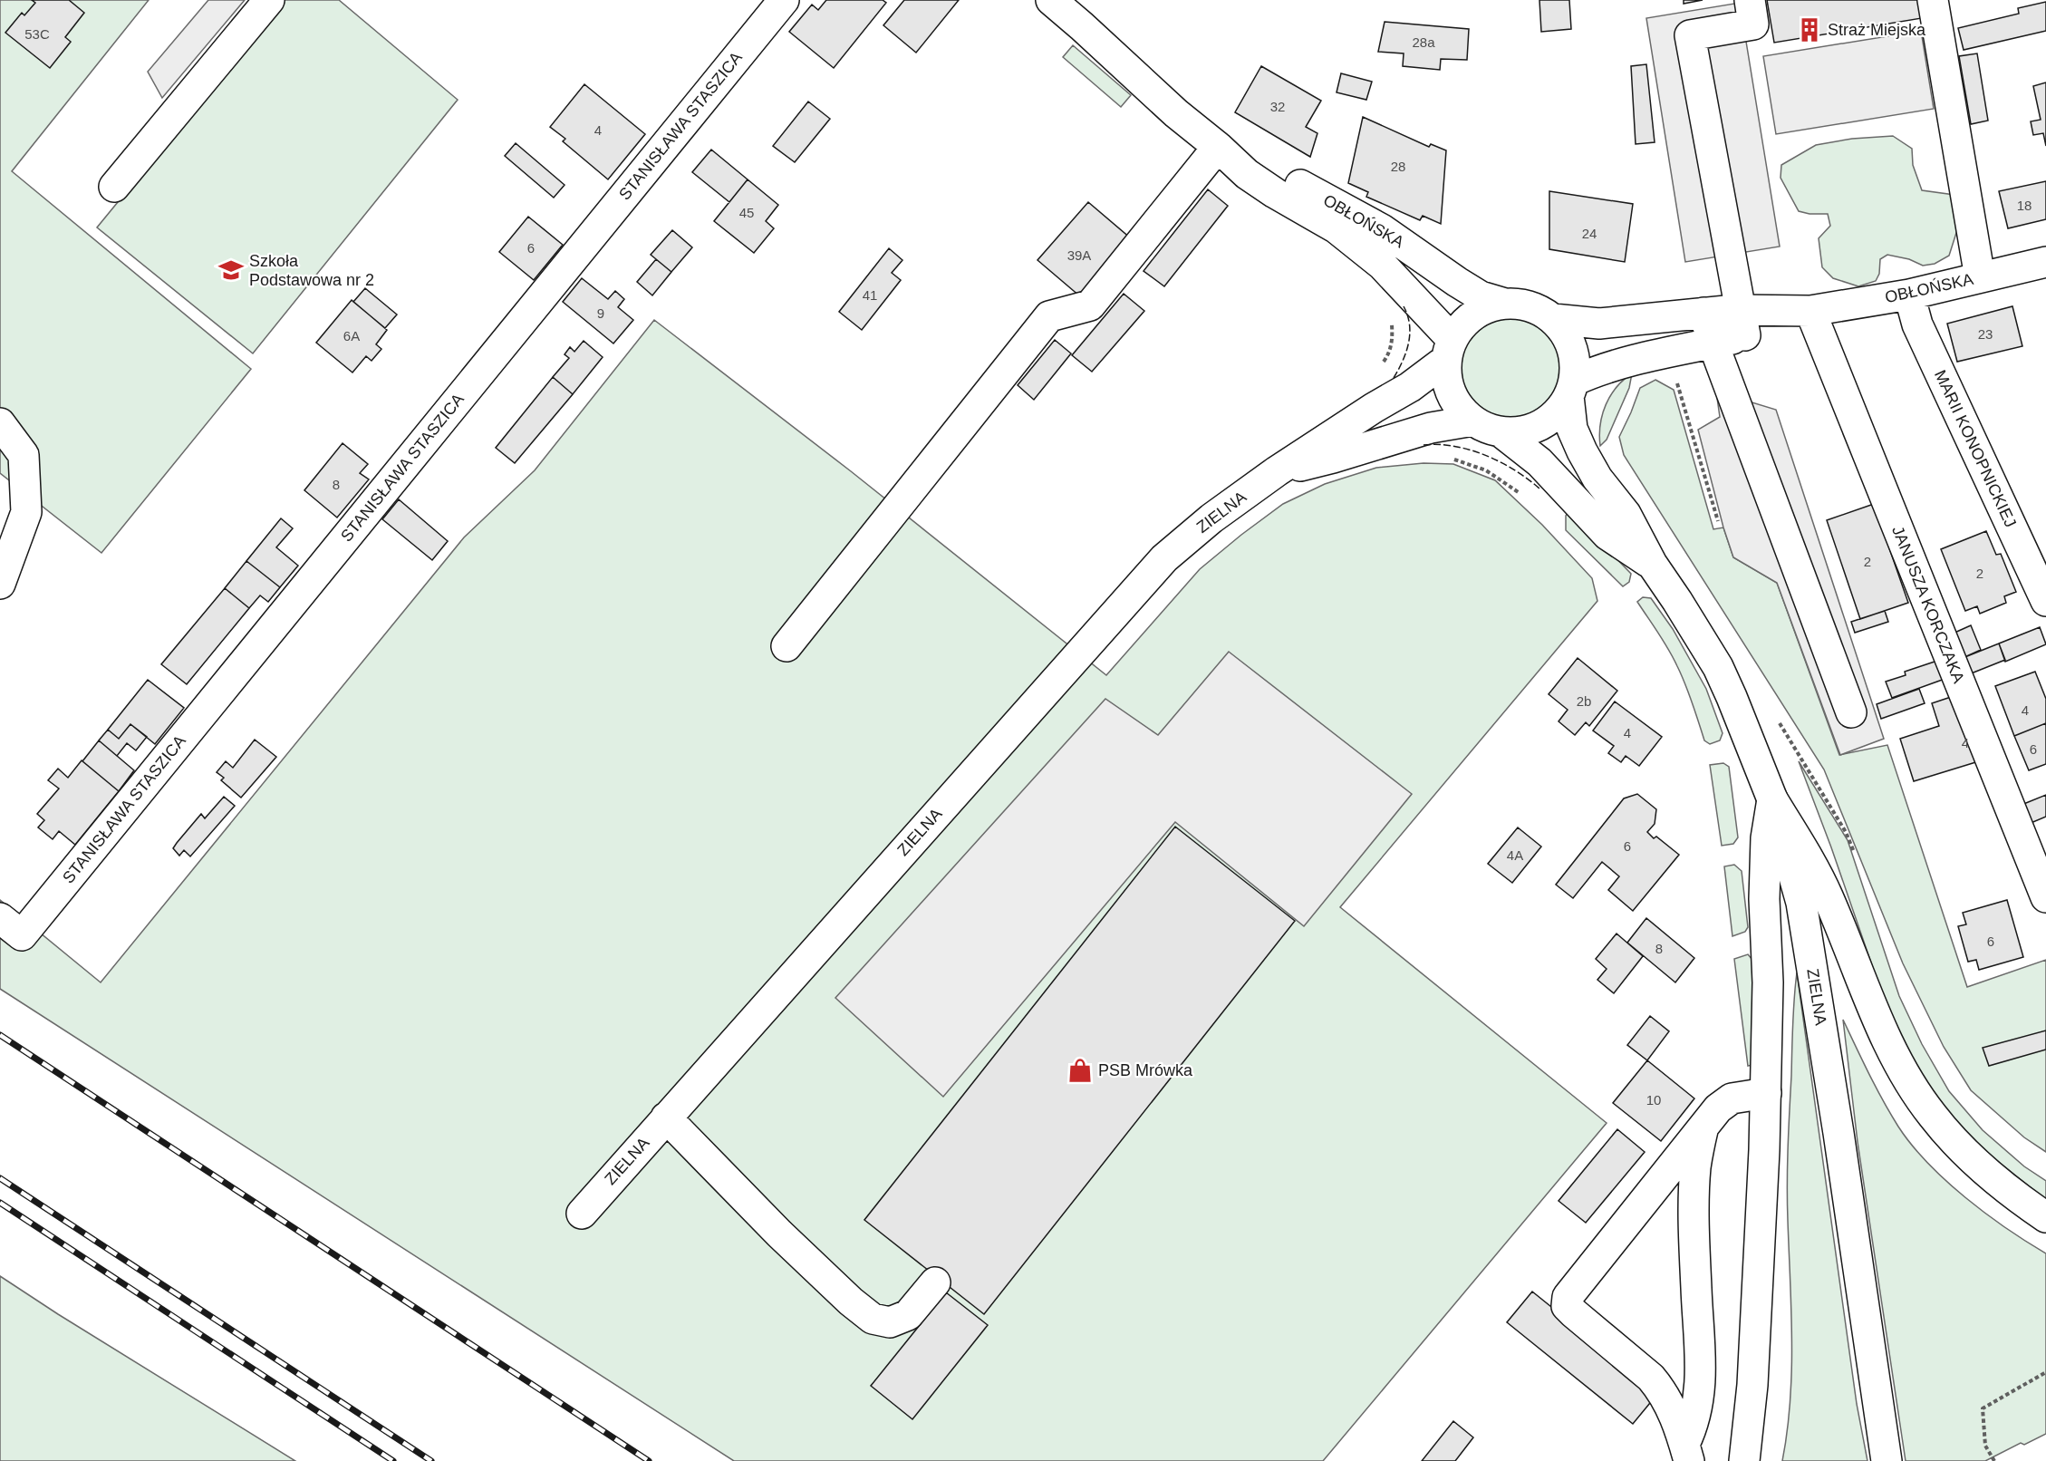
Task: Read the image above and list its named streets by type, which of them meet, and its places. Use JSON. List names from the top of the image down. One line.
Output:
{"streets":{"street":["STANISŁAWA STASZICA","OBŁOŃSKA","MARII KONOPNICKIEJ","ZIELNA","JANUSZA KORCZAKA"]},"crossings":[["OBŁOŃSKA","MARII KONOPNICKIEJ"],["OBŁOŃSKA","ZIELNA"],["OBŁOŃSKA","JANUSZA KORCZAKA"]],"places":{"building":["Straż Miejska"],"school or university":["Szkoła Podstawowa nr 2"],"shop":["PSB Mrówka"]},"house_numbers":["53C","28a","32","4","28","18","45","24","6","39A","41","9","23","6A","8","2","2","2b","4","4","4","6","6","4A","6","8","10"]}
